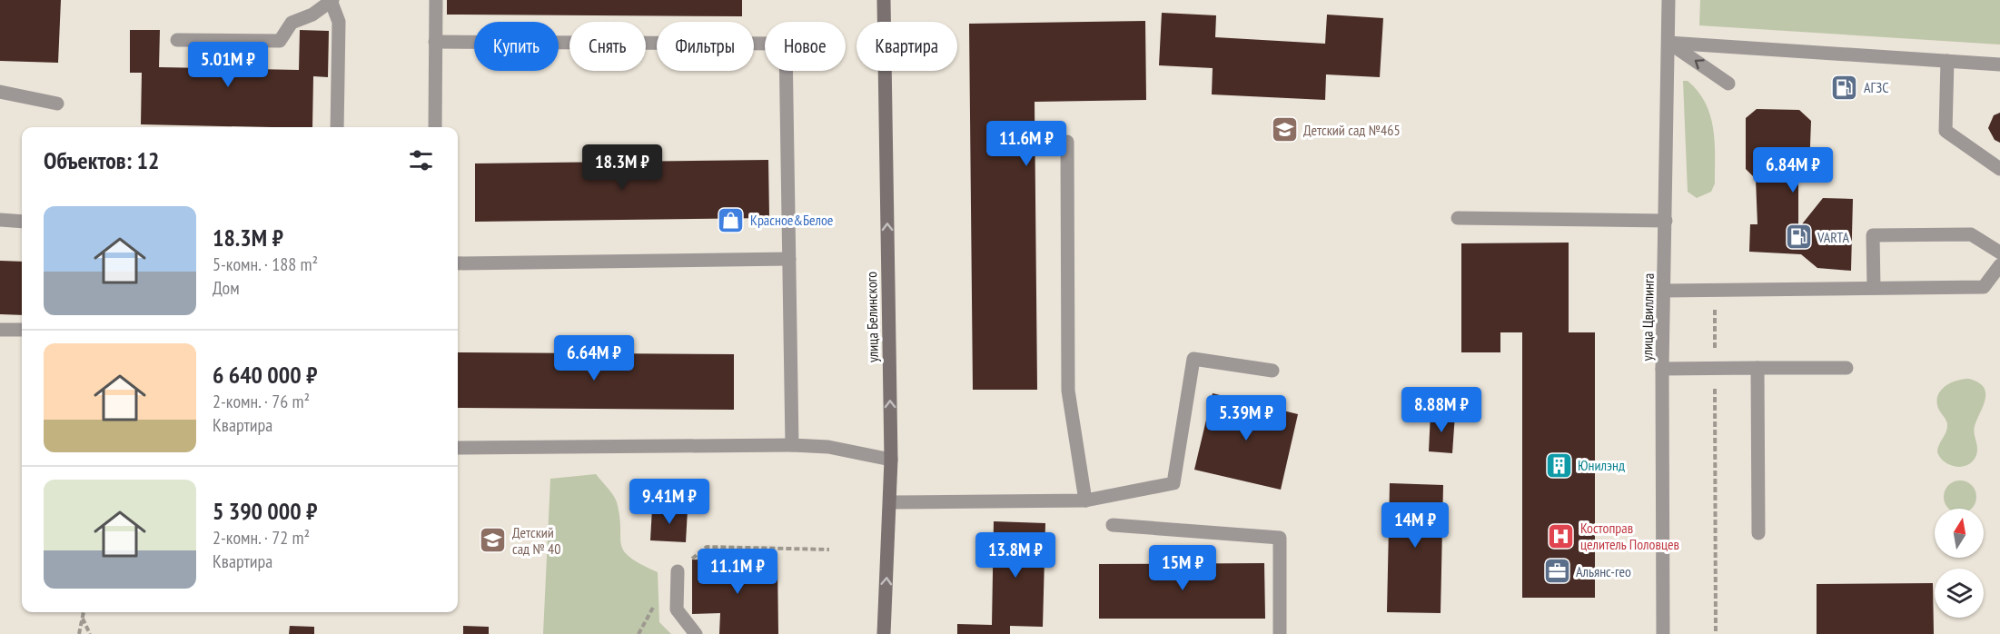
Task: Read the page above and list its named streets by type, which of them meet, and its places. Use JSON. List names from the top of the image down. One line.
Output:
{"streets":{"main road":["улица Белинского"],"street":["улица Цвиллинга"]},"one_way":["улица Белинского"],"places":{"fuel station":["АГЗС","VARTA"],"school or university":["Детский сад №465","Детский сад № 40"],"shop":["Красное&Белое"],"building":["Юнилэнд"],"hospital":["Костоправ целитель Половцев"],"office":["Альянс-гео"]},"north":"top","page":{"chip":["Купить","Снять","Фильтры","Новое","Квартира"],"price":["5.01M ₽","11.6M ₽","18.3M ₽","6.84M ₽","6.64M ₽","8.88M ₽","5.39M ₽","9.41M ₽","14M ₽","13.8M ₽","15M ₽","11.1M ₽"],"heading":"Объектов: 12","list":[{"name":"18.3M ₽","note":"5-комн. · 188 m² · Дом"},{"name":"6 640 000 ₽","note":"2-комн. · 76 m² · Квартира"},{"name":"5 390 000 ₽","note":"2-комн. · 72 m² · Квартира"}]}}
